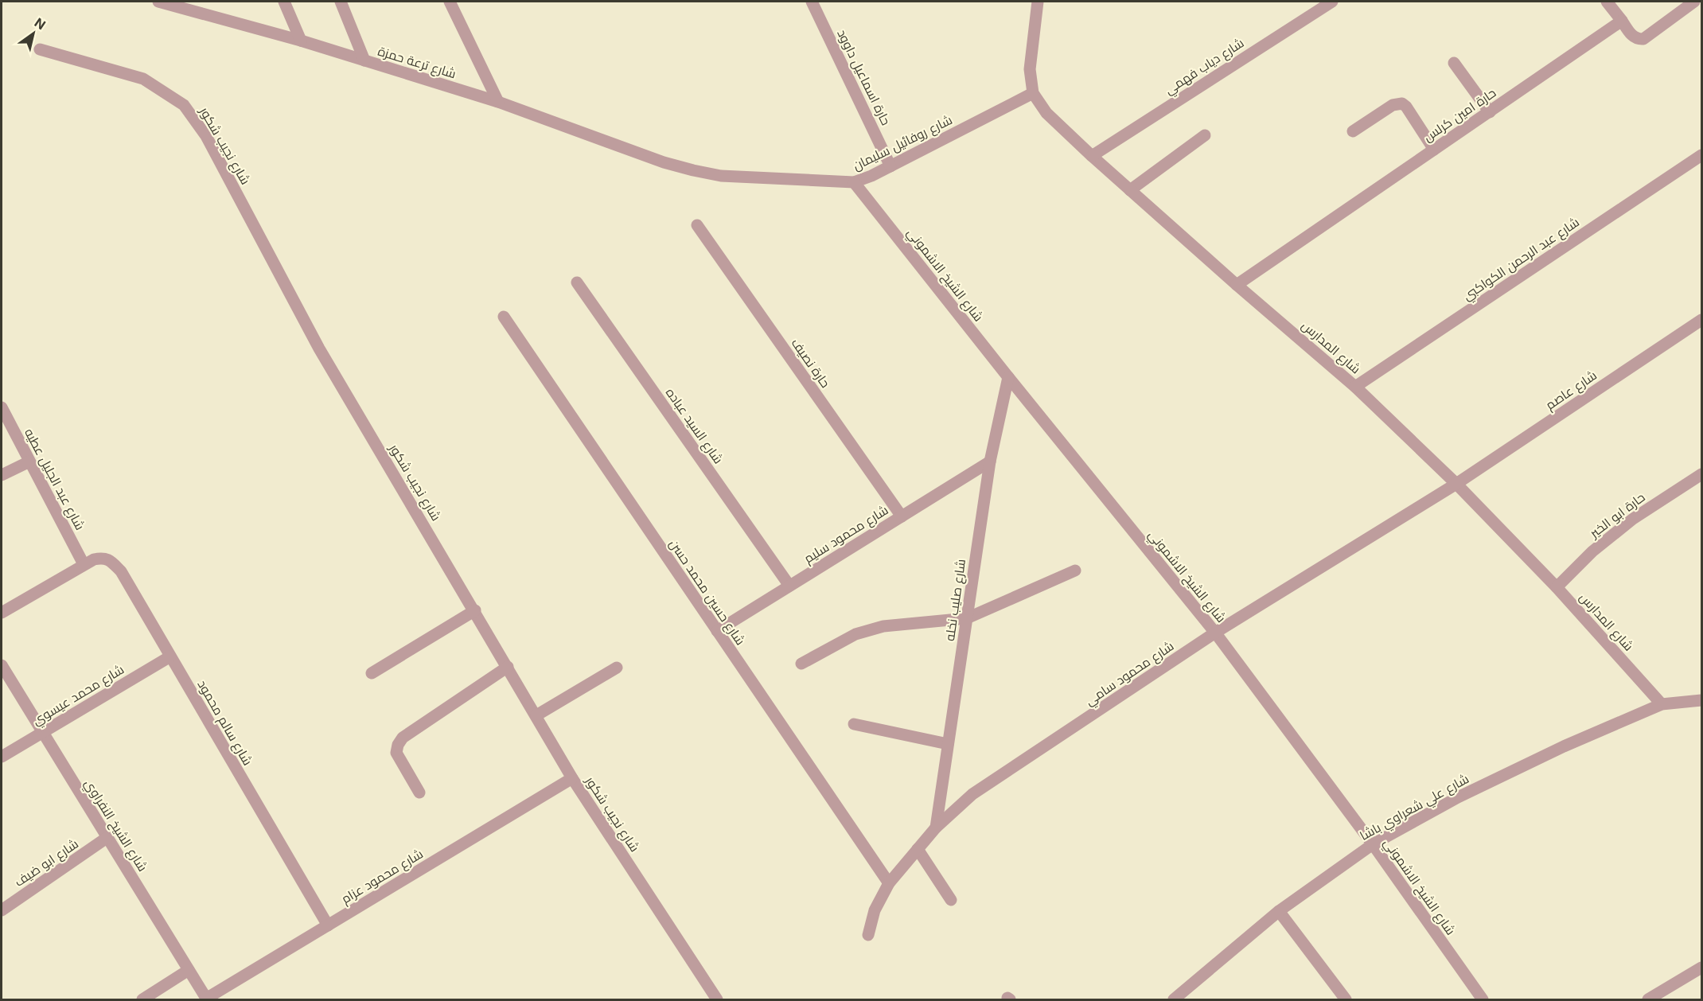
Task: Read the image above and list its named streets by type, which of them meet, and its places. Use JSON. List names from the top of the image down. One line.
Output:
{"streets":{"street":["شارع ترعة حمزة","شارع دياب فهمي","حارة اسماعيل داوود","حارة امين كرلس","شارع روفائيل سليمان","شارع نجيب شكور","شارع عبد الرحمن الكواكبي","شارع الشيخ الاشموني","شارع المدارس","حارة نصيف","شارع عاصم","شارع السيد عباده","شارع عبد الجليل عطيه","حارة ابو الخير","شارع محمود سليم","شارع حسين محمد حسن","شارع صليب نخله","شارع محمود سامي","شارع محمد عيسوي","شارع سالم محمود","شارع علي شعراوي باشا","شارع الشيخ النفراوي","شارع ابو ضيف","شارع محمود عزام"]},"crossings":[["شارع ترعة حمزة","شارع روفائيل سليمان"],["شارع دياب فهمي","شارع المدارس"],["حارة اسماعيل داوود","شارع روفائيل سليمان"],["حارة امين كرلس","شارع المدارس"],["شارع روفائيل سليمان","شارع الشيخ الاشموني"],["شارع روفائيل سليمان","شارع المدارس"],["شارع نجيب شكور","شارع محمود عزام"],["شارع عبد الرحمن الكواكبي","شارع المدارس"],["شارع الشيخ الاشموني","شارع صليب نخله"],["شارع الشيخ الاشموني","شارع محمود سامي"],["شارع الشيخ الاشموني","شارع علي شعراوي باشا"],["شارع المدارس","شارع عاصم"],["شارع المدارس","حارة ابو الخير"],["شارع المدارس","شارع محمود سامي"],["شارع المدارس","شارع علي شعراوي باشا"],["حارة نصيف","شارع محمود سليم"],["شارع عاصم","شارع محمود سامي"],["شارع السيد عباده","شارع محمود سليم"],["شارع عبد الجليل عطيه","شارع سالم محمود"],["شارع محمود سليم","شارع حسين محمد حسن"],["شارع محمود سليم","شارع صليب نخله"],["شارع حسين محمد حسن","شارع محمود سامي"],["شارع صليب نخله","شارع محمود سامي"],["شارع محمد عيسوي","شارع سالم محمود"],["شارع محمد عيسوي","شارع الشيخ النفراوي"],["شارع سالم محمود","شارع محمود عزام"],["شارع الشيخ النفراوي","شارع ابو ضيف"],["شارع الشيخ النفراوي","شارع محمود عزام"]],"north":"top right"}
